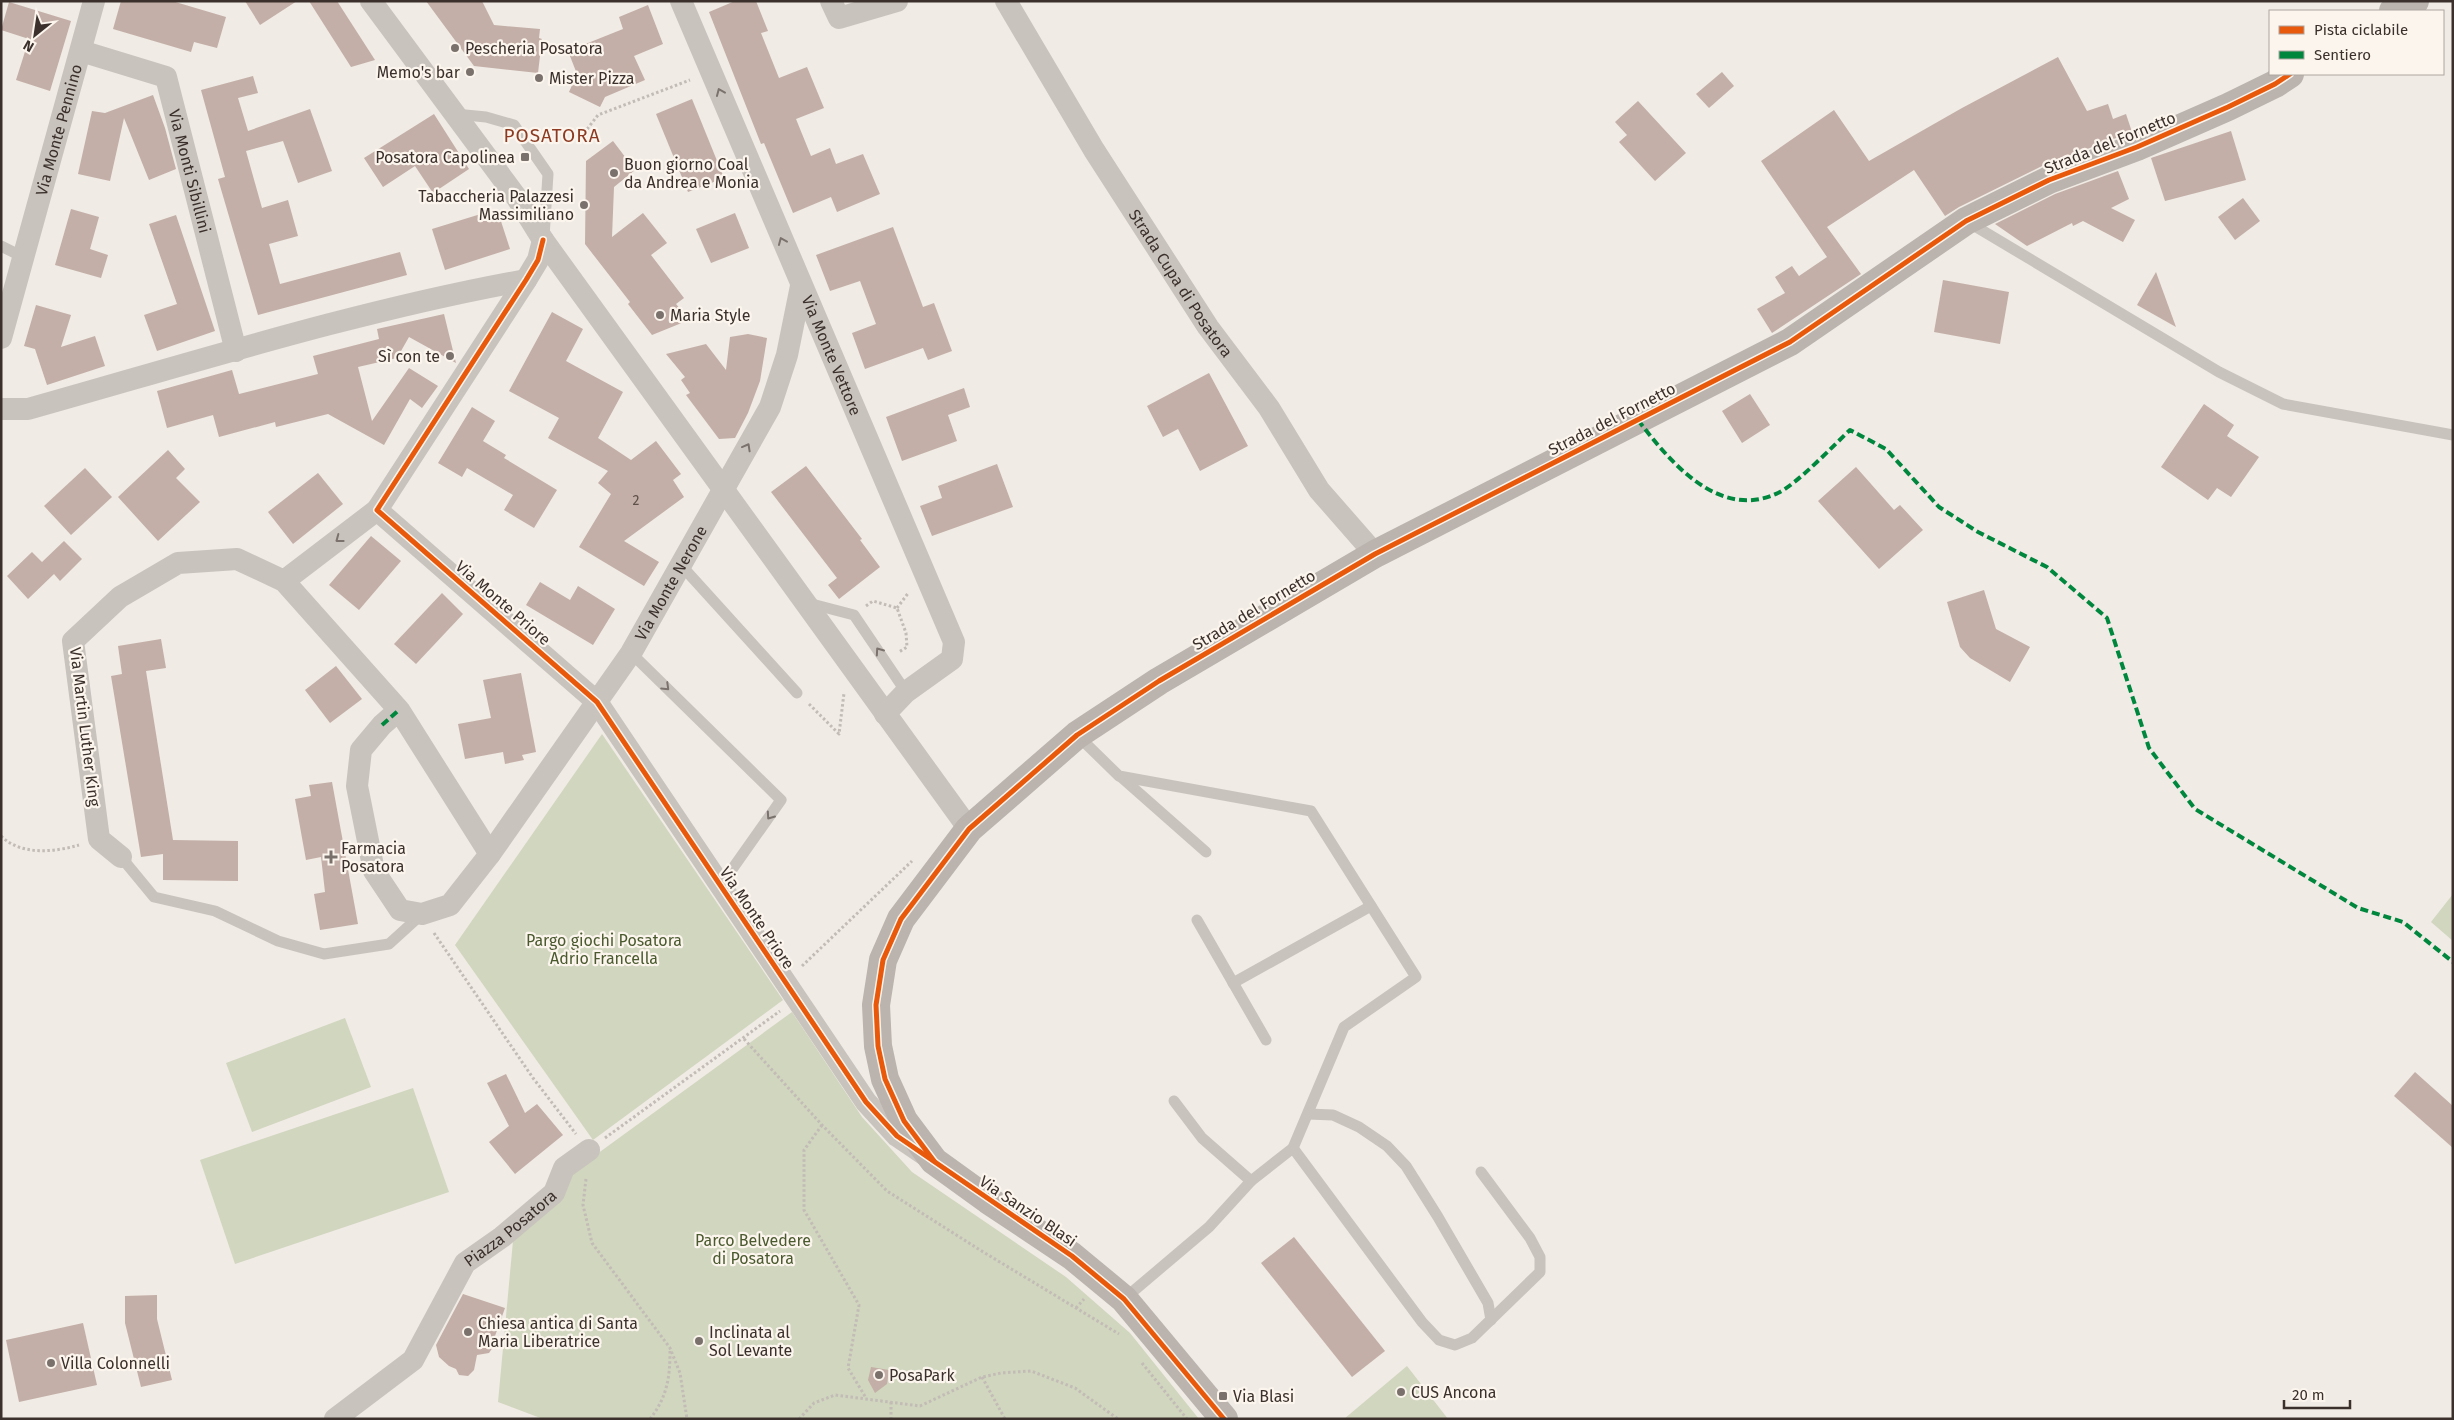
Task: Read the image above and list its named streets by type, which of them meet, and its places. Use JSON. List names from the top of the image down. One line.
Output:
{"streets":{"street":["Via Monte Pennino","Strada del Fornetto","Via Monti Sibillini","Strada Cupa di Posatora","Via Monte Vettore","Via Monte Nerone","Via Monte Priore","Via Martin Luther King","Via Sanzio Blasi","Piazza Posatora"]},"crossings":[["Via Monte Pennino","Via Monti Sibillini"],["Strada del Fornetto","Strada Cupa di Posatora"],["Strada del Fornetto","Via Sanzio Blasi"],["Via Monte Vettore","Via Monte Nerone"],["Via Monte Nerone","Via Monte Priore"],["Via Monte Nerone","Via Martin Luther King"],["Via Monte Priore","Via Sanzio Blasi"]],"districts":["POSATORA"],"parks":["Pargo giochi Posatora Adrio Francella","Parco Belvedere di Posatora"],"places":{"other":["Pescheria Posatora","Memo's bar","Mister Pizza","Buon giorno Coal da Andrea e Monia","Tabaccheria Palazzesi Massimiliano","Maria Style","Sì con te","Chiesa antica di Santa Maria Liberatrice","Inclinata al Sol Levante","Villa Colonnelli","PosaPark","CUS Ancona"],"transit":["Posatora Capolinea","Via Blasi"],"health":["Farmacia Posatora"]},"house_numbers":["2"],"legend":["Pista ciclabile","Sentiero"],"scale_bar":"20 m","north":"bottom left"}
